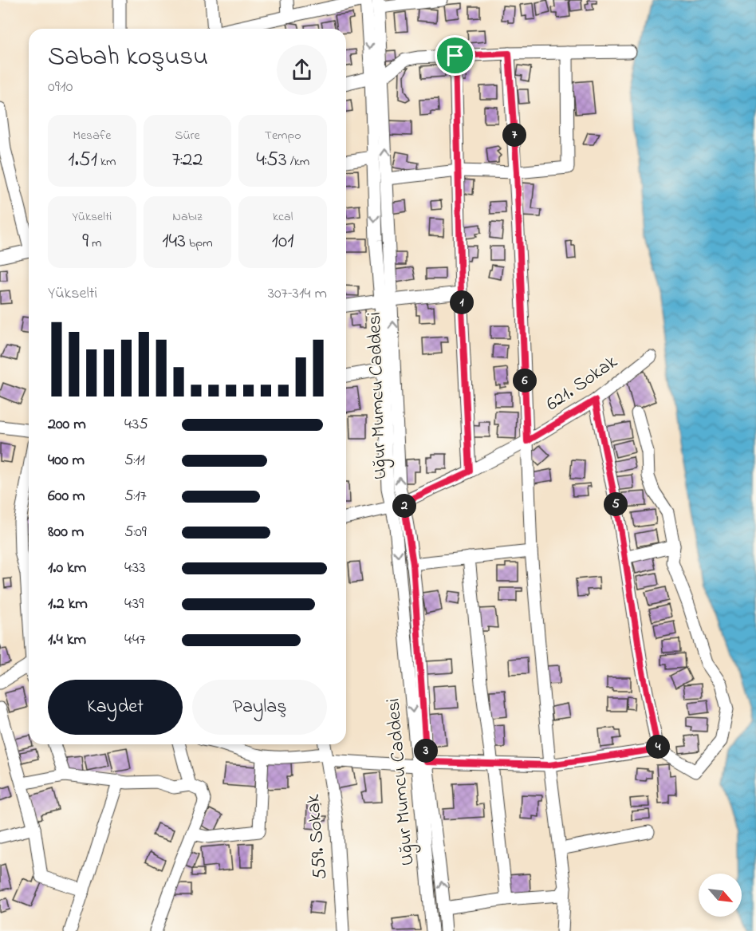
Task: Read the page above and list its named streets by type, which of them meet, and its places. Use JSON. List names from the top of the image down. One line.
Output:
{"streets":{"street":["621. Sokak","Uğur Mumcu Caddesi","559. Sokak"]},"crossings":[["621. Sokak","Uğur Mumcu Caddesi"]],"north":"bottom right","page":{"heading":["Sabah koşusu","09:10"],"stats":[["Mesafe","1.51 km"],["Süre","7:22"],["Tempo","4:53 /km"],["Yükselti","9 m"],["Nabız","143 bpm"],["kcal","101"]],"pins":["7","1","6","5","2","4","3"],"chart":["Yükselti","307–314 m"],"list":[{"name":"200 m","note":"4:35"},{"name":"400 m","note":"5:11"},{"name":"600 m","note":"5:17"},{"name":"800 m","note":"5:09"},{"name":"1.0 km","note":"4:33"},{"name":"1.2 km","note":"4:39"},{"name":"1.4 km","note":"4:47"}],"buttons":["Kaydet","Paylaş"]}}
